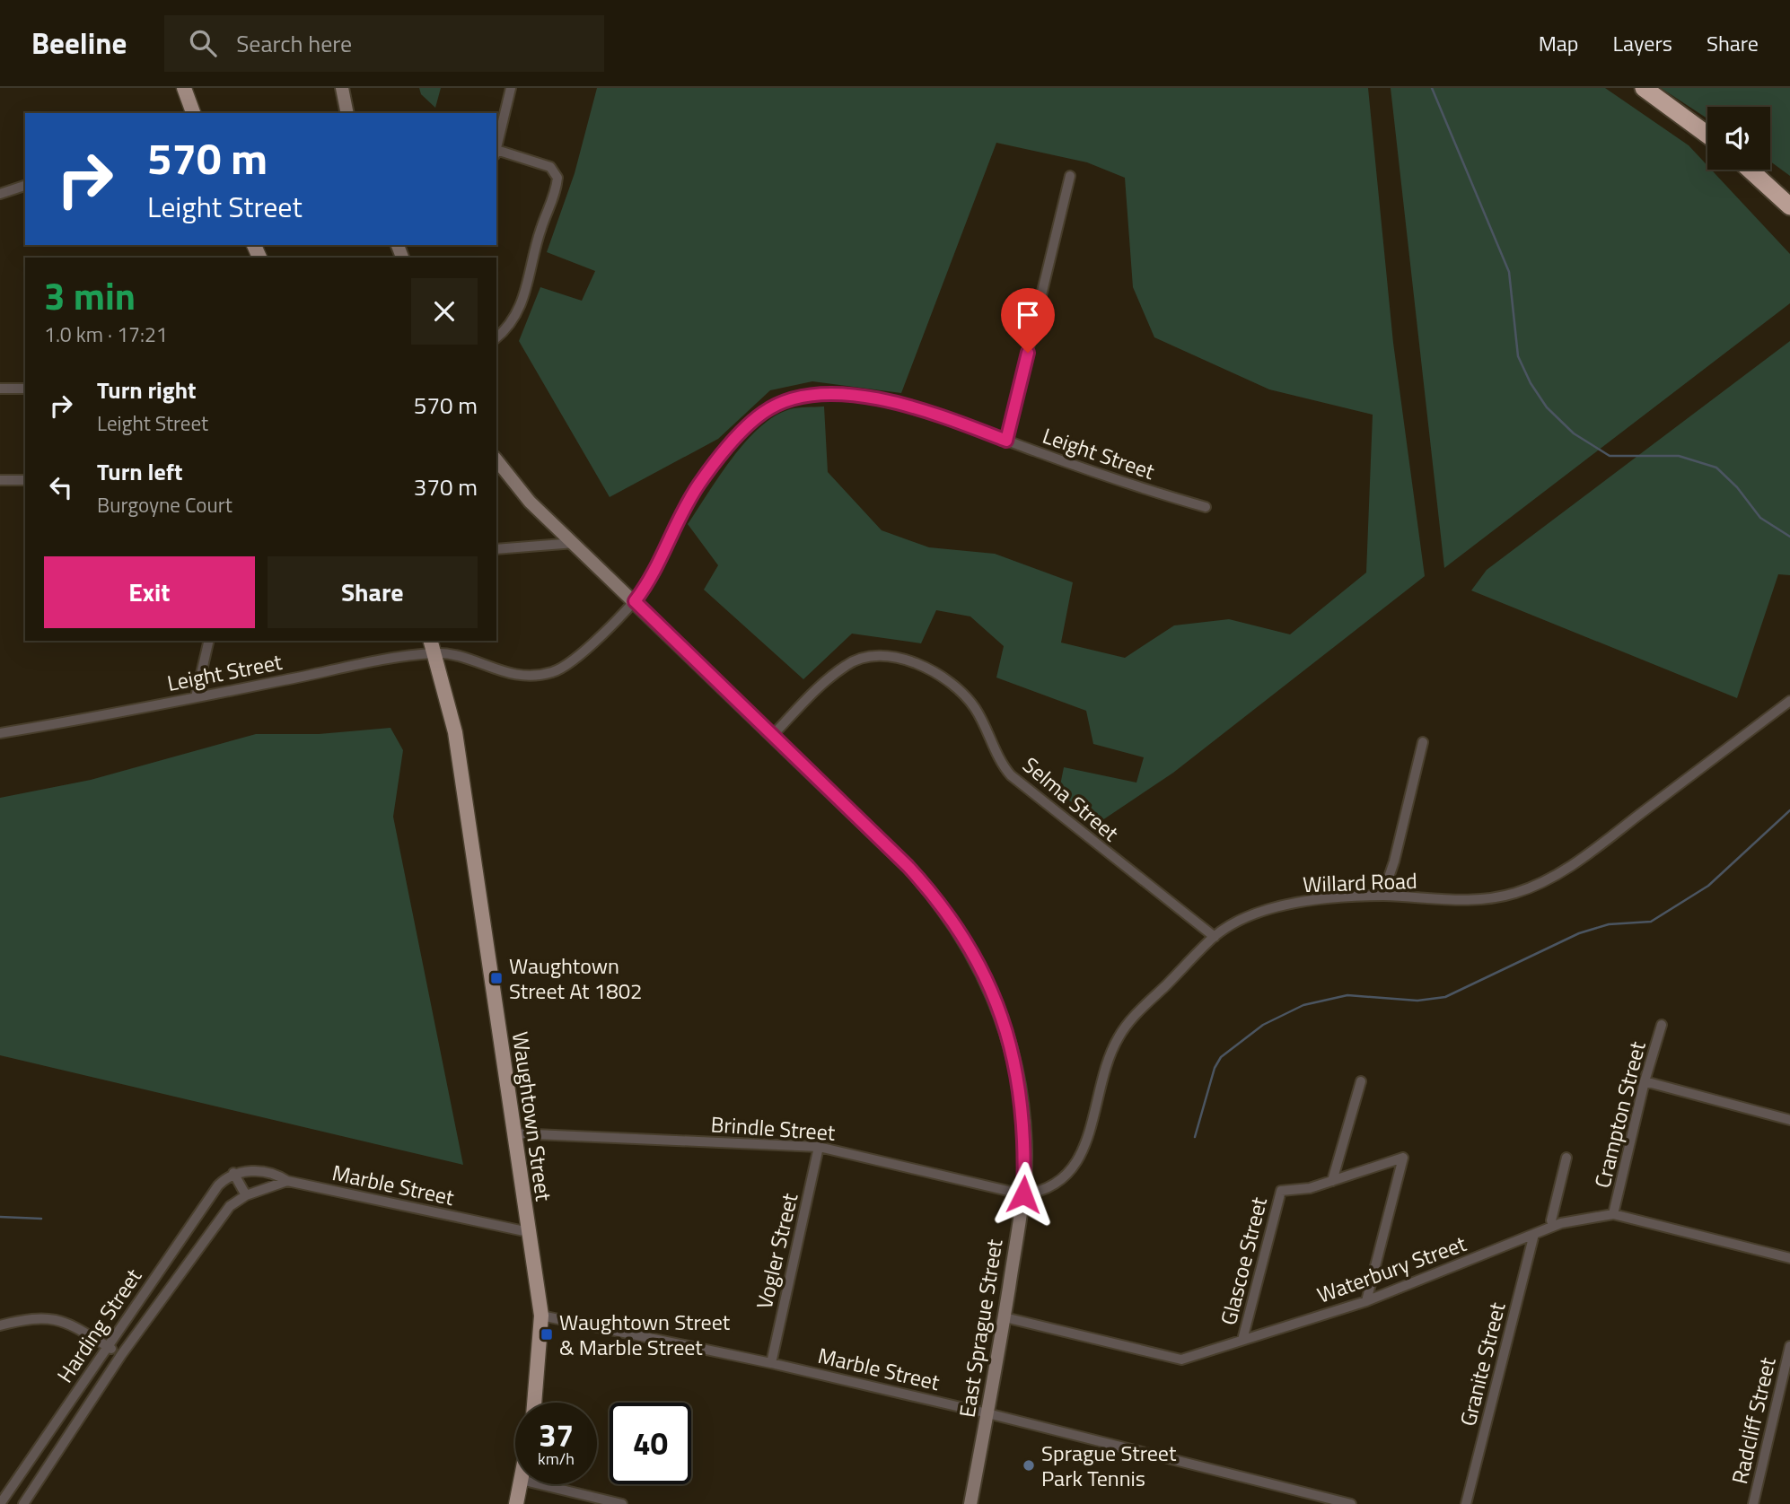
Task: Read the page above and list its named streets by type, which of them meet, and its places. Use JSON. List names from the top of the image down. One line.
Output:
{"streets":{"main road":["Waughtown Street"],"street":["Leight Street","Selma Street","Willard Road","Crampton Street","Brindle Street","Marble Street","Vogler Street","Glascoe Street","Waterbury Street","Harding Street","East Sprague Street","Granite Street","Radcliff Street"]},"crossings":[["Leight Street","Waughtown Street"],["Leight Street","East Sprague Street"],["Selma Street","Willard Road"],["Selma Street","East Sprague Street"],["Willard Road","Brindle Street"],["Willard Road","East Sprague Street"],["Crampton Street","Waterbury Street"],["Waughtown Street","Brindle Street"],["Waughtown Street","Marble Street"],["Brindle Street","Vogler Street"],["Brindle Street","East Sprague Street"],["Marble Street","Vogler Street"],["Marble Street","Harding Street"],["Marble Street","East Sprague Street"],["Glascoe Street","Waterbury Street"],["Waterbury Street","East Sprague Street"],["Waterbury Street","Granite Street"]],"places":{"transit":["Waughtown Street At 1802","Waughtown Street & Marble Street"],"other":["Sprague Street Park Tennis"]},"page":{"header":"Beeline","search":"Search here","nav":["Map","Layers","Share"],"turn":["570 m","Leight Street"],"heading":["3 min","1.0 km · 17:21"],"list":[{"name":"Turn right","note":"Leight Street","value":"570 m"},{"name":"Turn left","note":"Burgoyne Court","value":"370 m"}],"buttons":["Exit","Share"],"speed":"37 km/h","limit":"40"}}
